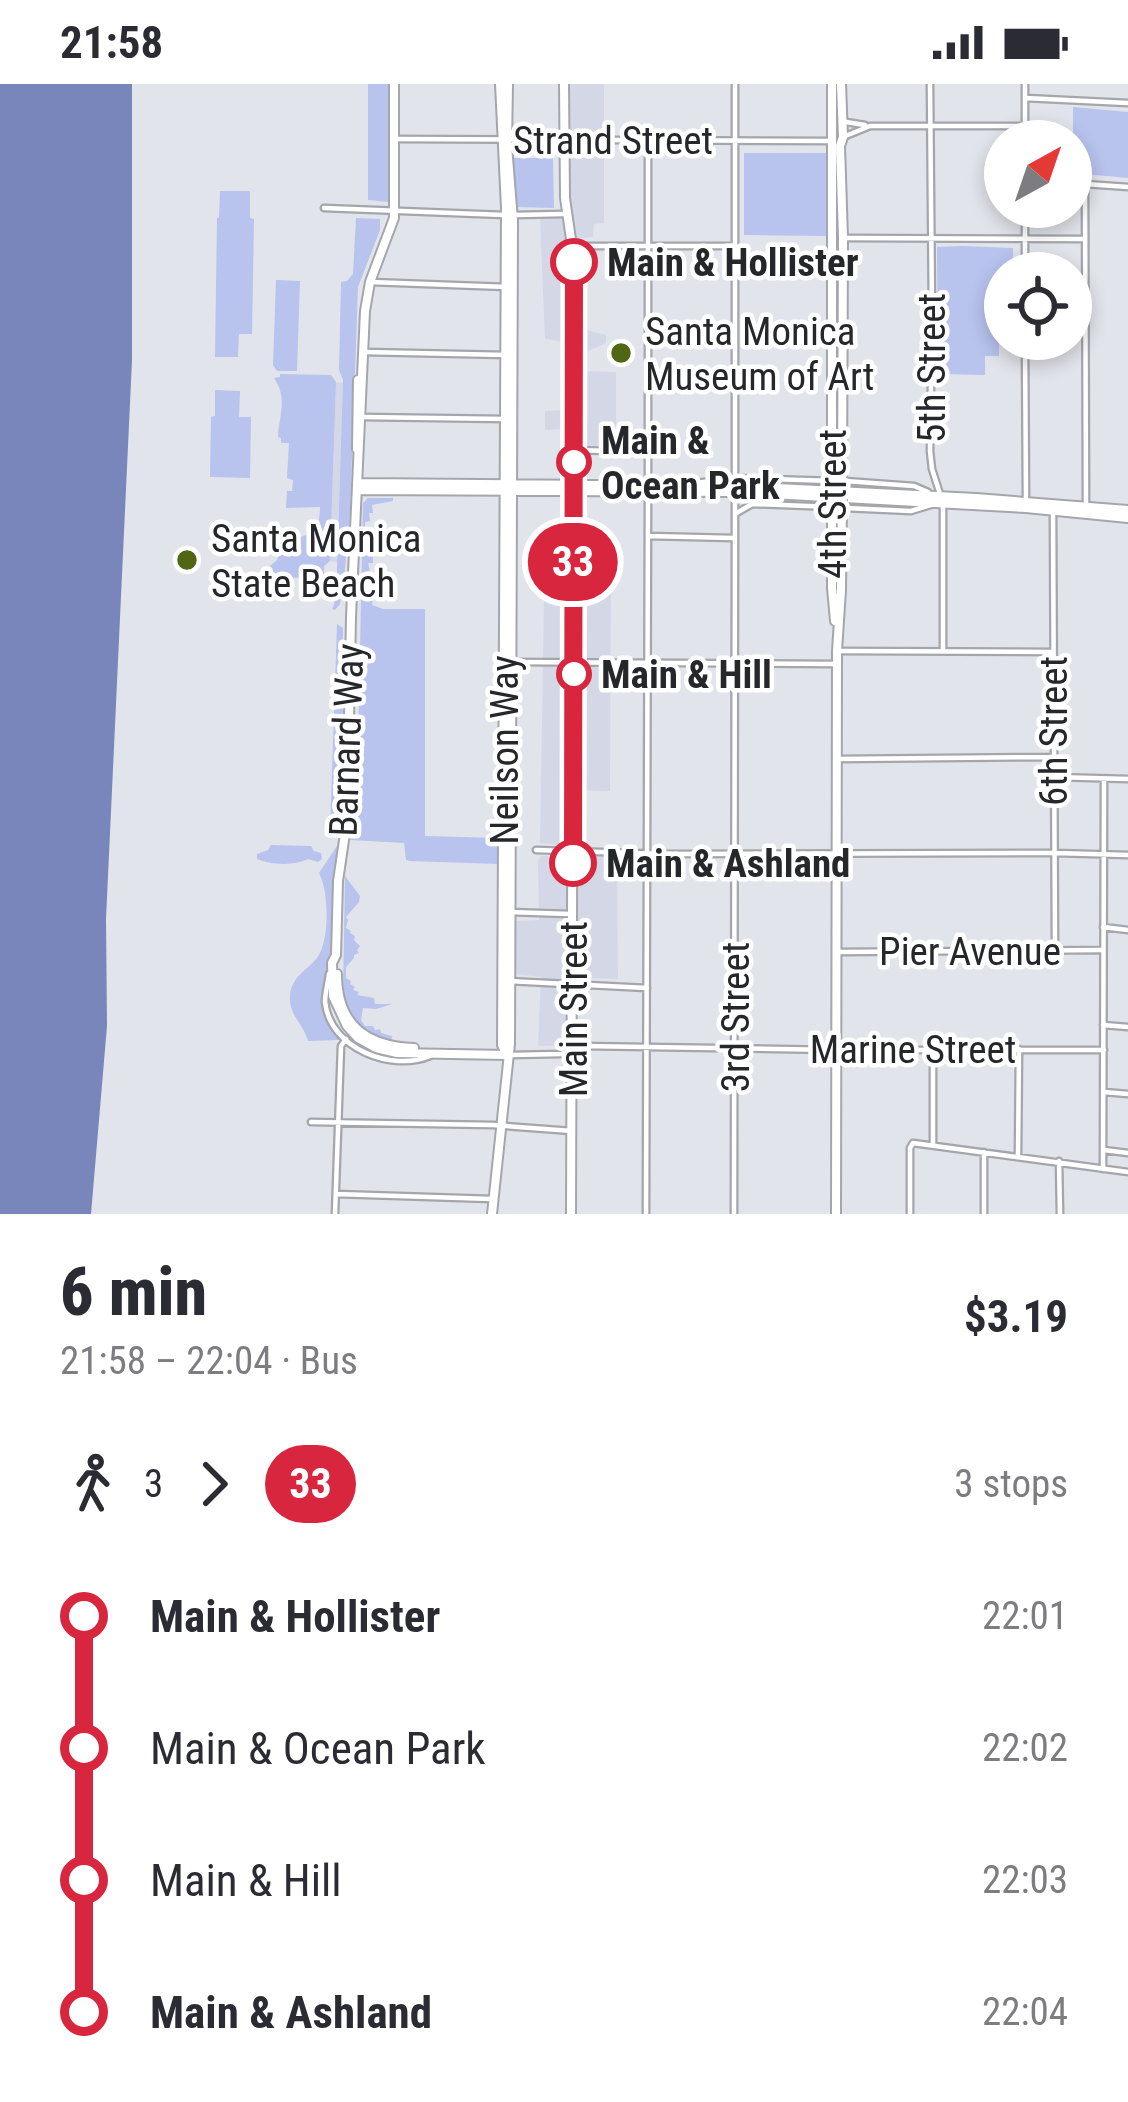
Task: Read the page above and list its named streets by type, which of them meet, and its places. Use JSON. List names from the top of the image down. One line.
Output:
{"streets":{"street":["Strand Street","5th Street","4th Street","6th Street","Barnard Way","Neilson Way","Pier Avenue","Main Street","3rd Street","Marine Street"]},"crossings":[["Strand Street","5th Street"],["Strand Street","4th Street"],["Strand Street","Neilson Way"],["Strand Street","Main Street"],["Strand Street","3rd Street"],["4th Street","Pier Avenue"],["4th Street","Marine Street"],["6th Street","Pier Avenue"],["Barnard Way","Neilson Way"],["Barnard Way","Marine Street"],["Neilson Way","Marine Street"],["Main Street","Marine Street"],["3rd Street","Marine Street"]],"places":["Main & Hollister","Santa Monica Museum of Art","Main & Ocean Park","Santa Monica State Beach","Main & Hill","Main & Ashland"],"lines":["bus line 33"],"north":"top right","page":{"status":"21:58","on_map":"33","heading":["6 min","21:58 – 22:04 · Bus","$3.19"],"legs":["3","33","3 stops"],"list":[{"name":"Main & Hollister","value":"22:01"},{"name":"Main & Ocean Park","value":"22:02"},{"name":"Main & Hill","value":"22:03"},{"name":"Main & Ashland","value":"22:04"}]}}
